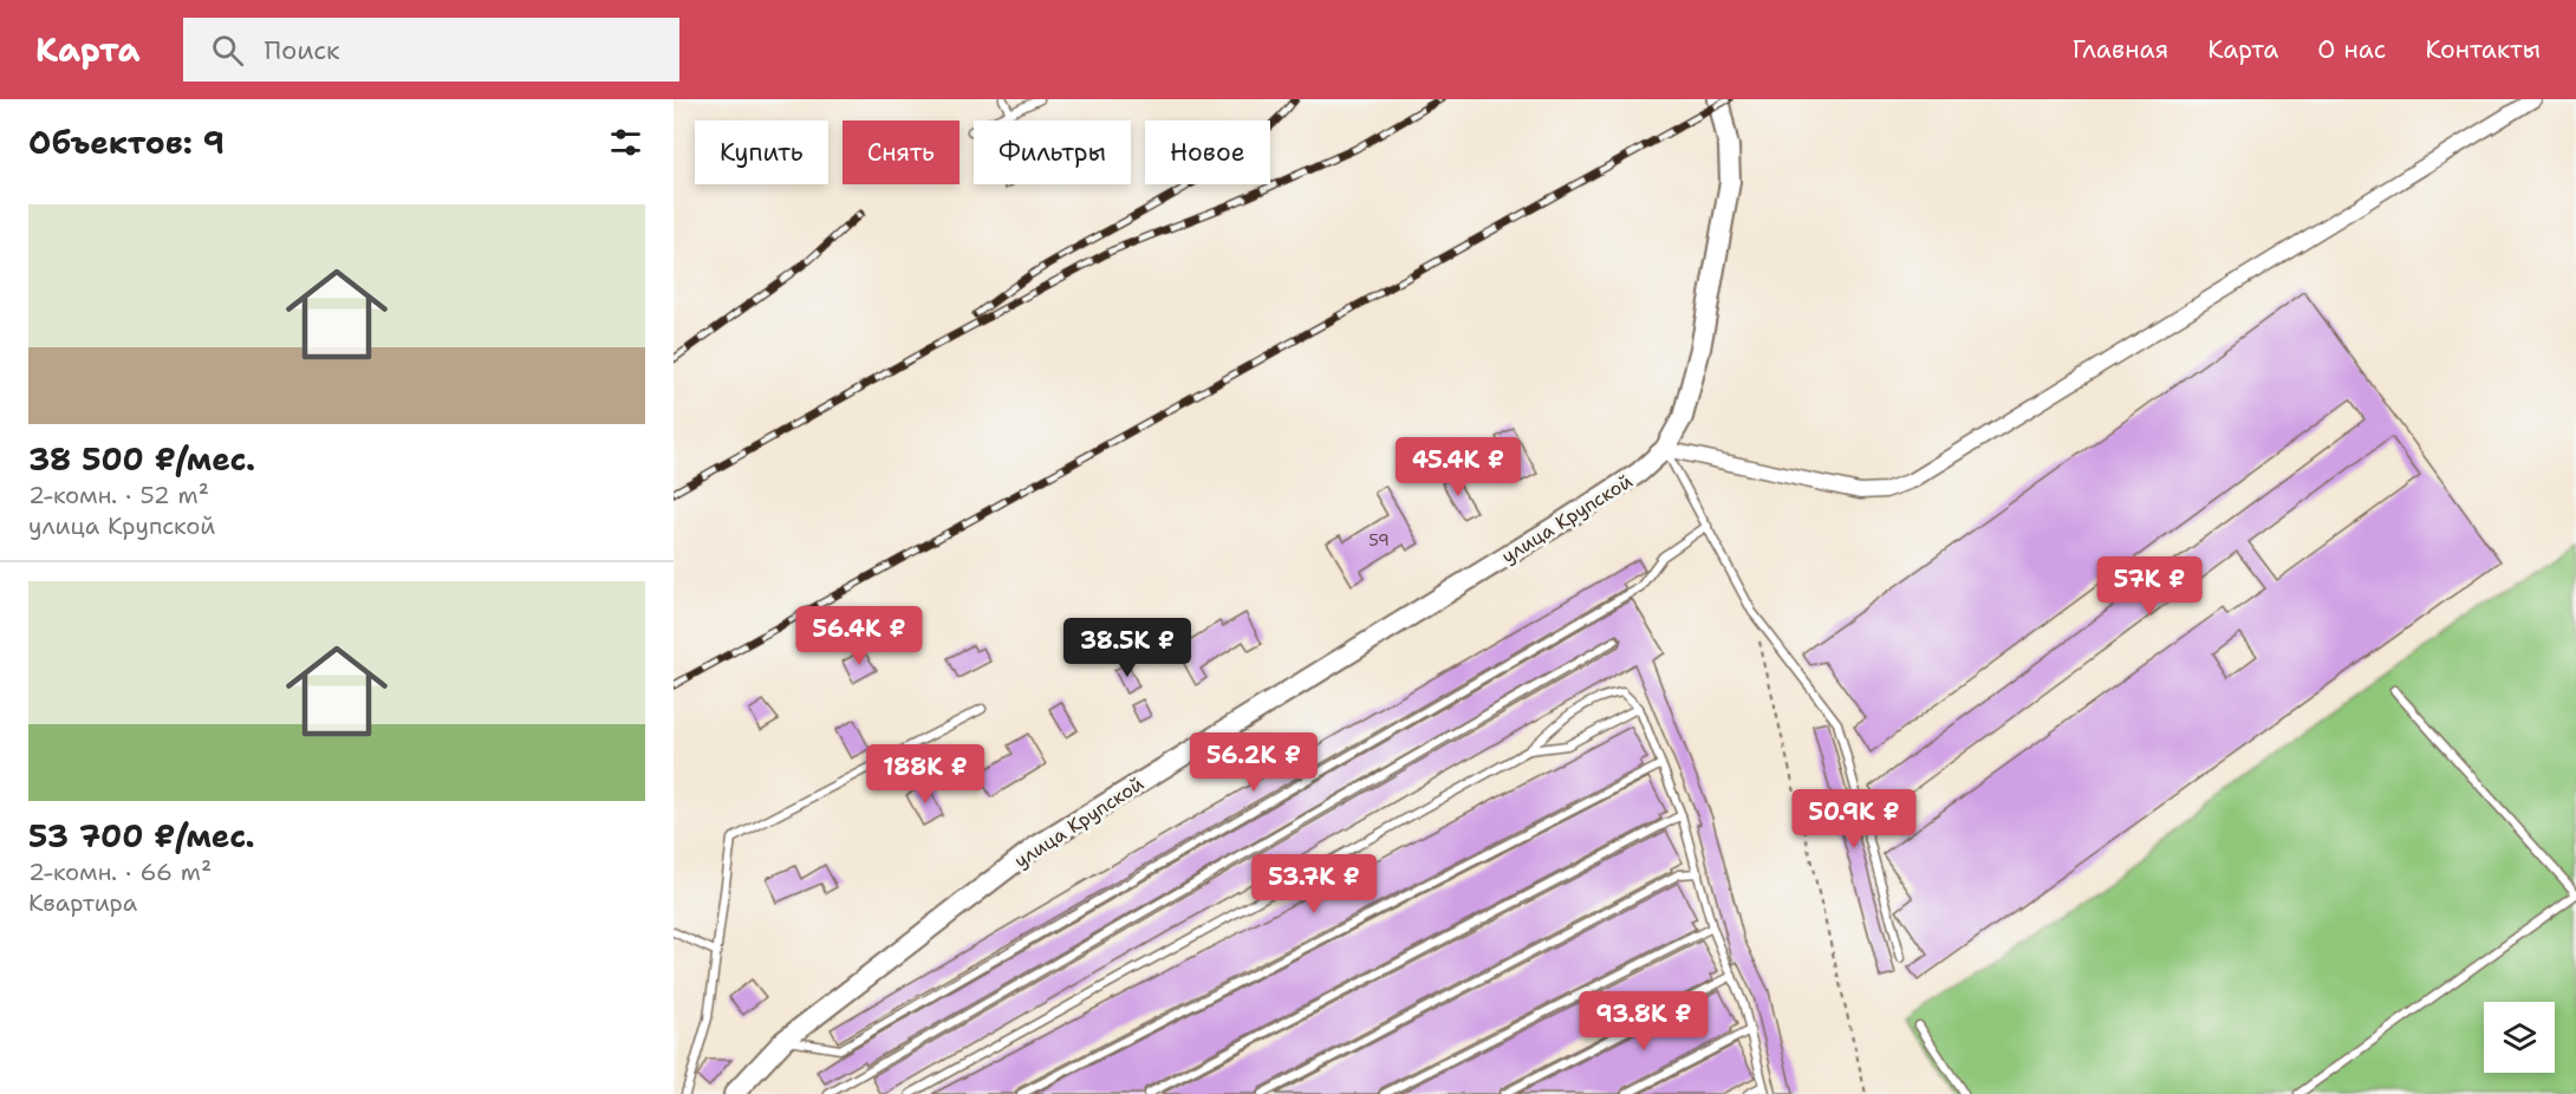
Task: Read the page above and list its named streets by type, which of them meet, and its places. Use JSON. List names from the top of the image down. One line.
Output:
{"streets":{"main road":["улица Крупской"]},"house_numbers":["59"],"page":{"header":"Карта","search":"Поиск","nav":["Главная","Карта","О нас","Контакты"],"heading":"Объектов: 9","chip":["Купить","Снять","Фильтры","Новое"],"list":[{"name":"38 500 ₽/мес.","note":"2-комн. · 52 m² · улица Крупской"},{"name":"53 700 ₽/мес.","note":"2-комн. · 66 m² · Квартира"}],"price":["45.4K ₽","57K ₽","56.4K ₽","38.5K ₽","56.2K ₽","188K ₽","50.9K ₽","53.7K ₽","93.8K ₽"]}}
